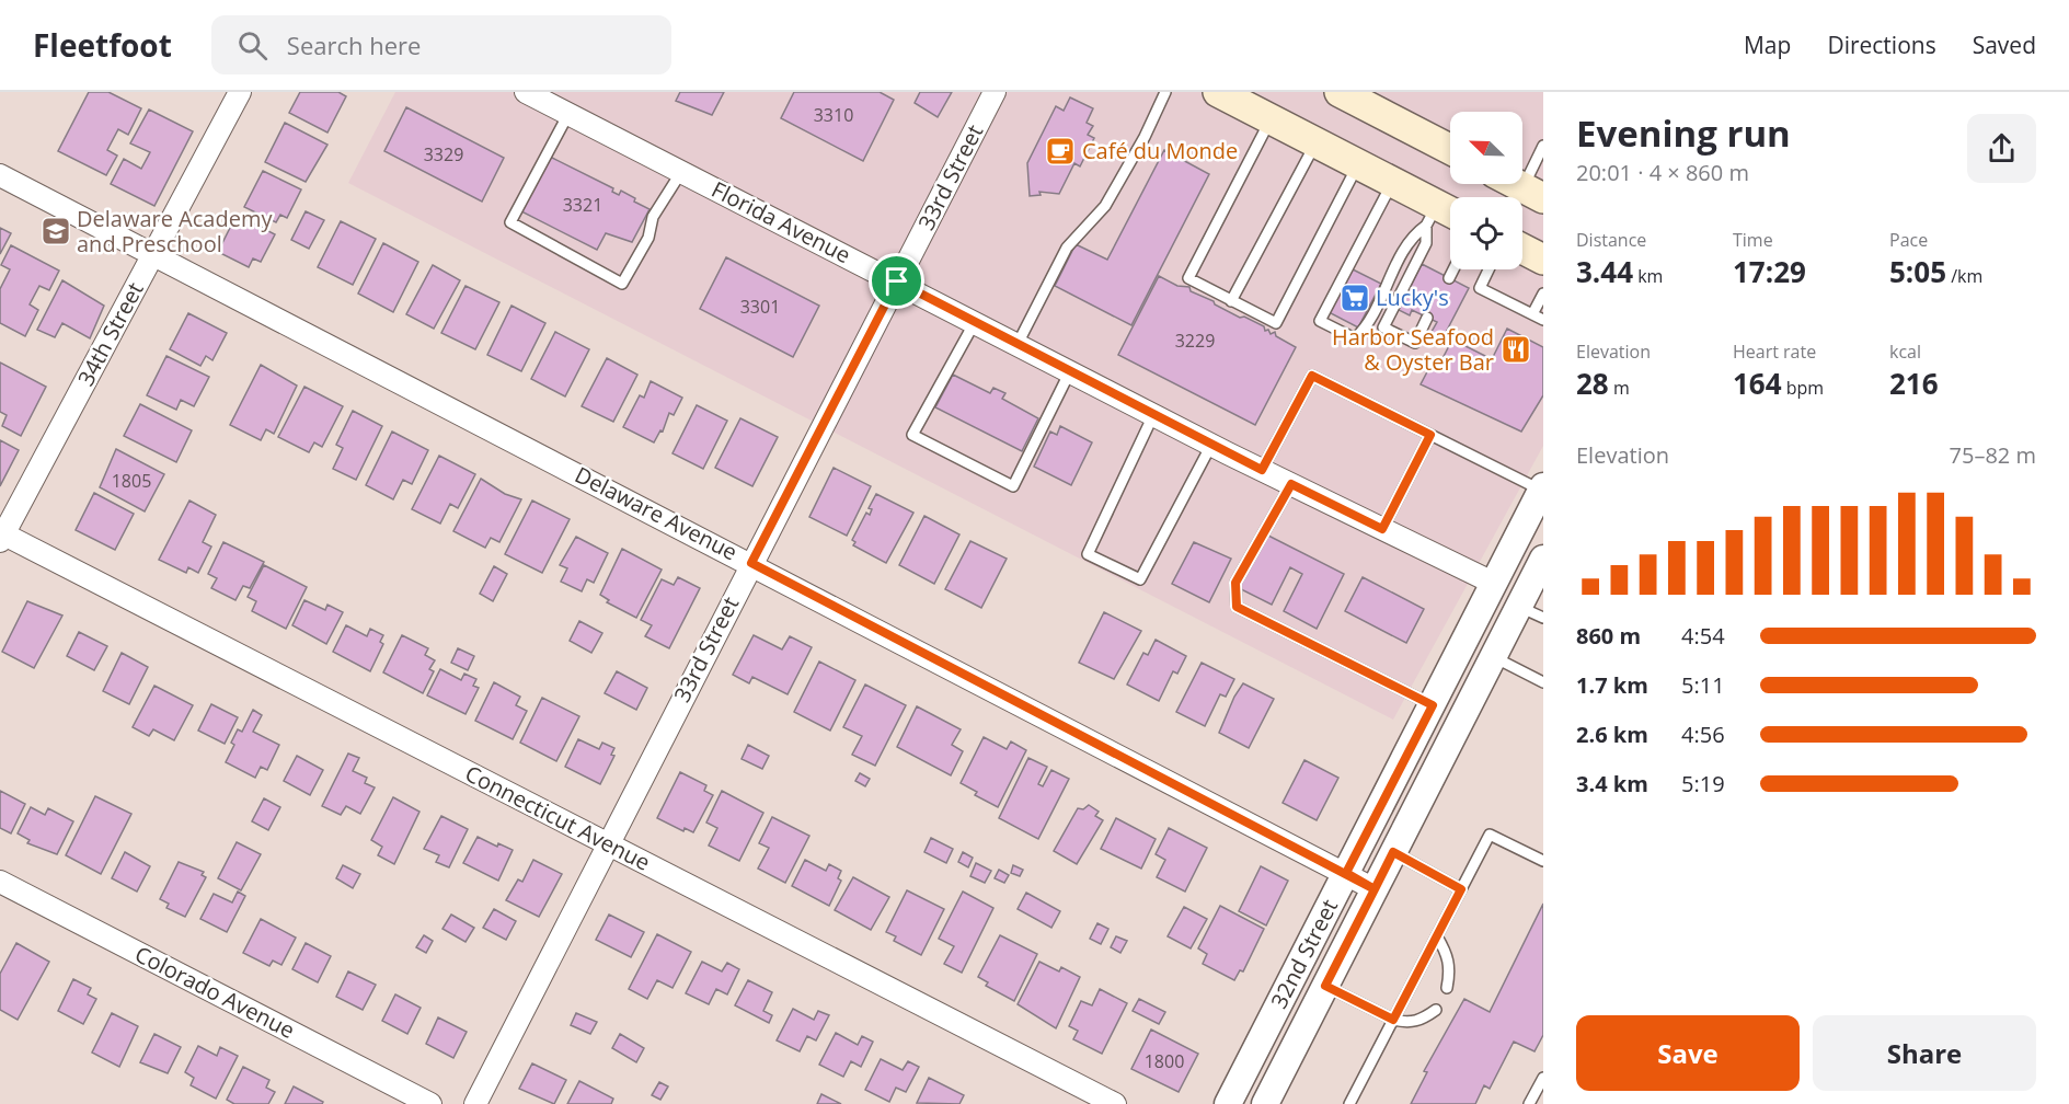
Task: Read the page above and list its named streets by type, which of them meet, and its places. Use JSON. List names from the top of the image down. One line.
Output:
{"streets":{"street":["33rd Street","Florida Avenue","34th Street","Delaware Avenue","Connecticut Avenue","32nd Street","Colorado Avenue"]},"crossings":[["33rd Street","Florida Avenue"],["33rd Street","Delaware Avenue"],["33rd Street","Connecticut Avenue"],["Florida Avenue","32nd Street"],["34th Street","Delaware Avenue"],["34th Street","Connecticut Avenue"],["Delaware Avenue","32nd Street"]],"places":{"cafe":["Café du Monde"],"school or university":["Delaware Academy and Preschool"],"supermarket":["Lucky's"],"restaurant":["Harbor Seafood & Oyster Bar"]},"house_numbers":["3310","3329","3321","3301","3229","1805","1800"],"north":"top left","page":{"header":"Fleetfoot","search":"Search here","nav":["Map","Directions","Saved"],"heading":["Evening run","20:01 · 4 × 860 m"],"stats":[["Distance","3.44 km"],["Time","17:29"],["Pace","5:05 /km"],["Elevation","28 m"],["Heart rate","164 bpm"],["kcal","216"]],"chart":["Elevation","75–82 m"],"list":[{"name":"860 m","note":"4:54"},{"name":"1.7 km","note":"5:11"},{"name":"2.6 km","note":"4:56"},{"name":"3.4 km","note":"5:19"}],"buttons":["Save","Share"]}}
